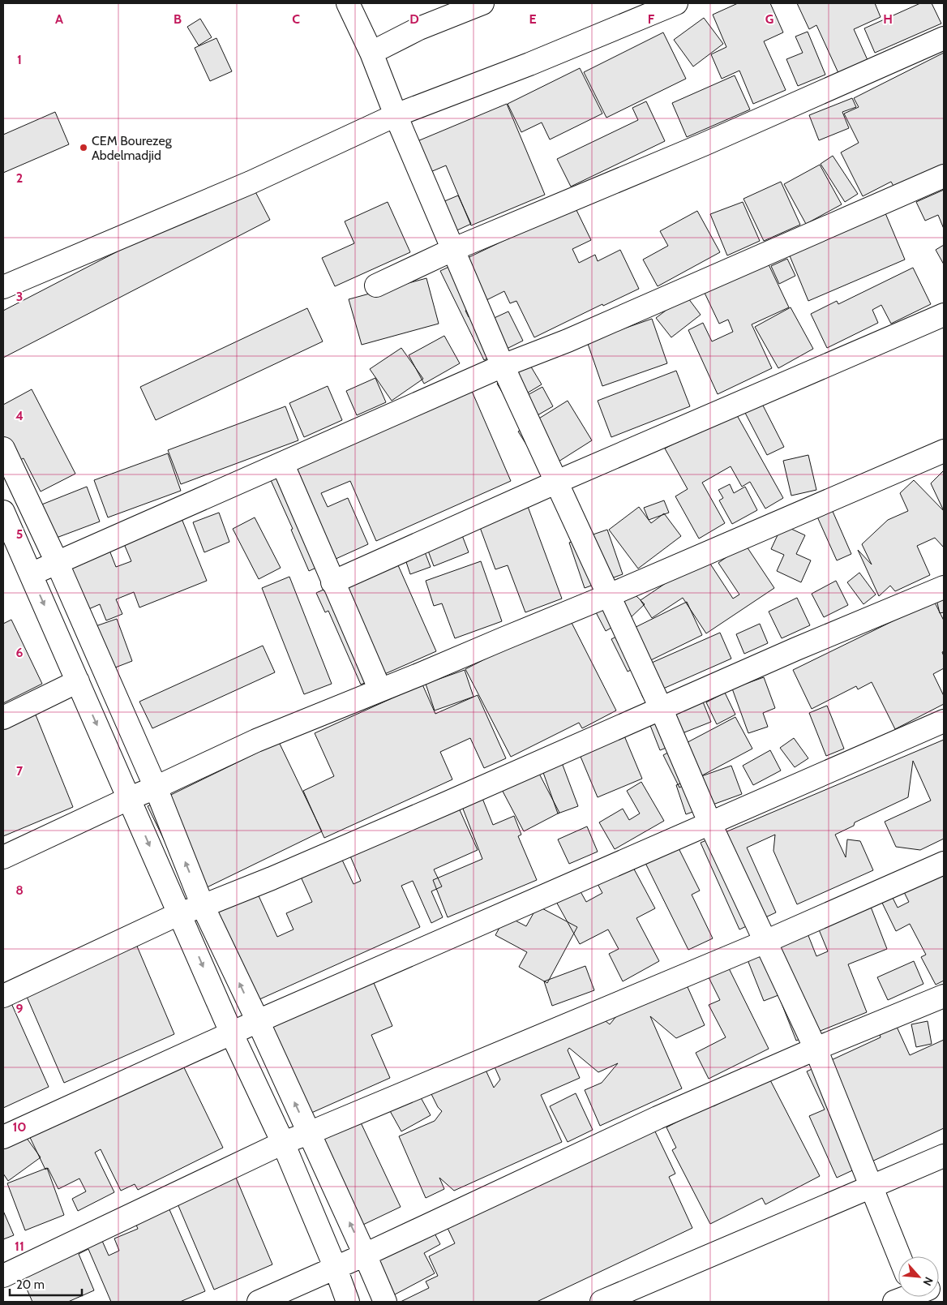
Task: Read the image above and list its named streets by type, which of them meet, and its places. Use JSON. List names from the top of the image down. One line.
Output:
{"places":["CEM Bourezeg Abdelmadjid"],"scale_bar":"20 m","north":"bottom right","grid":{"columns":["A","B","C","D","E","F","G","H"],"rows":["1","2","3","4","5","6","7","8","9","10","11"]}}
